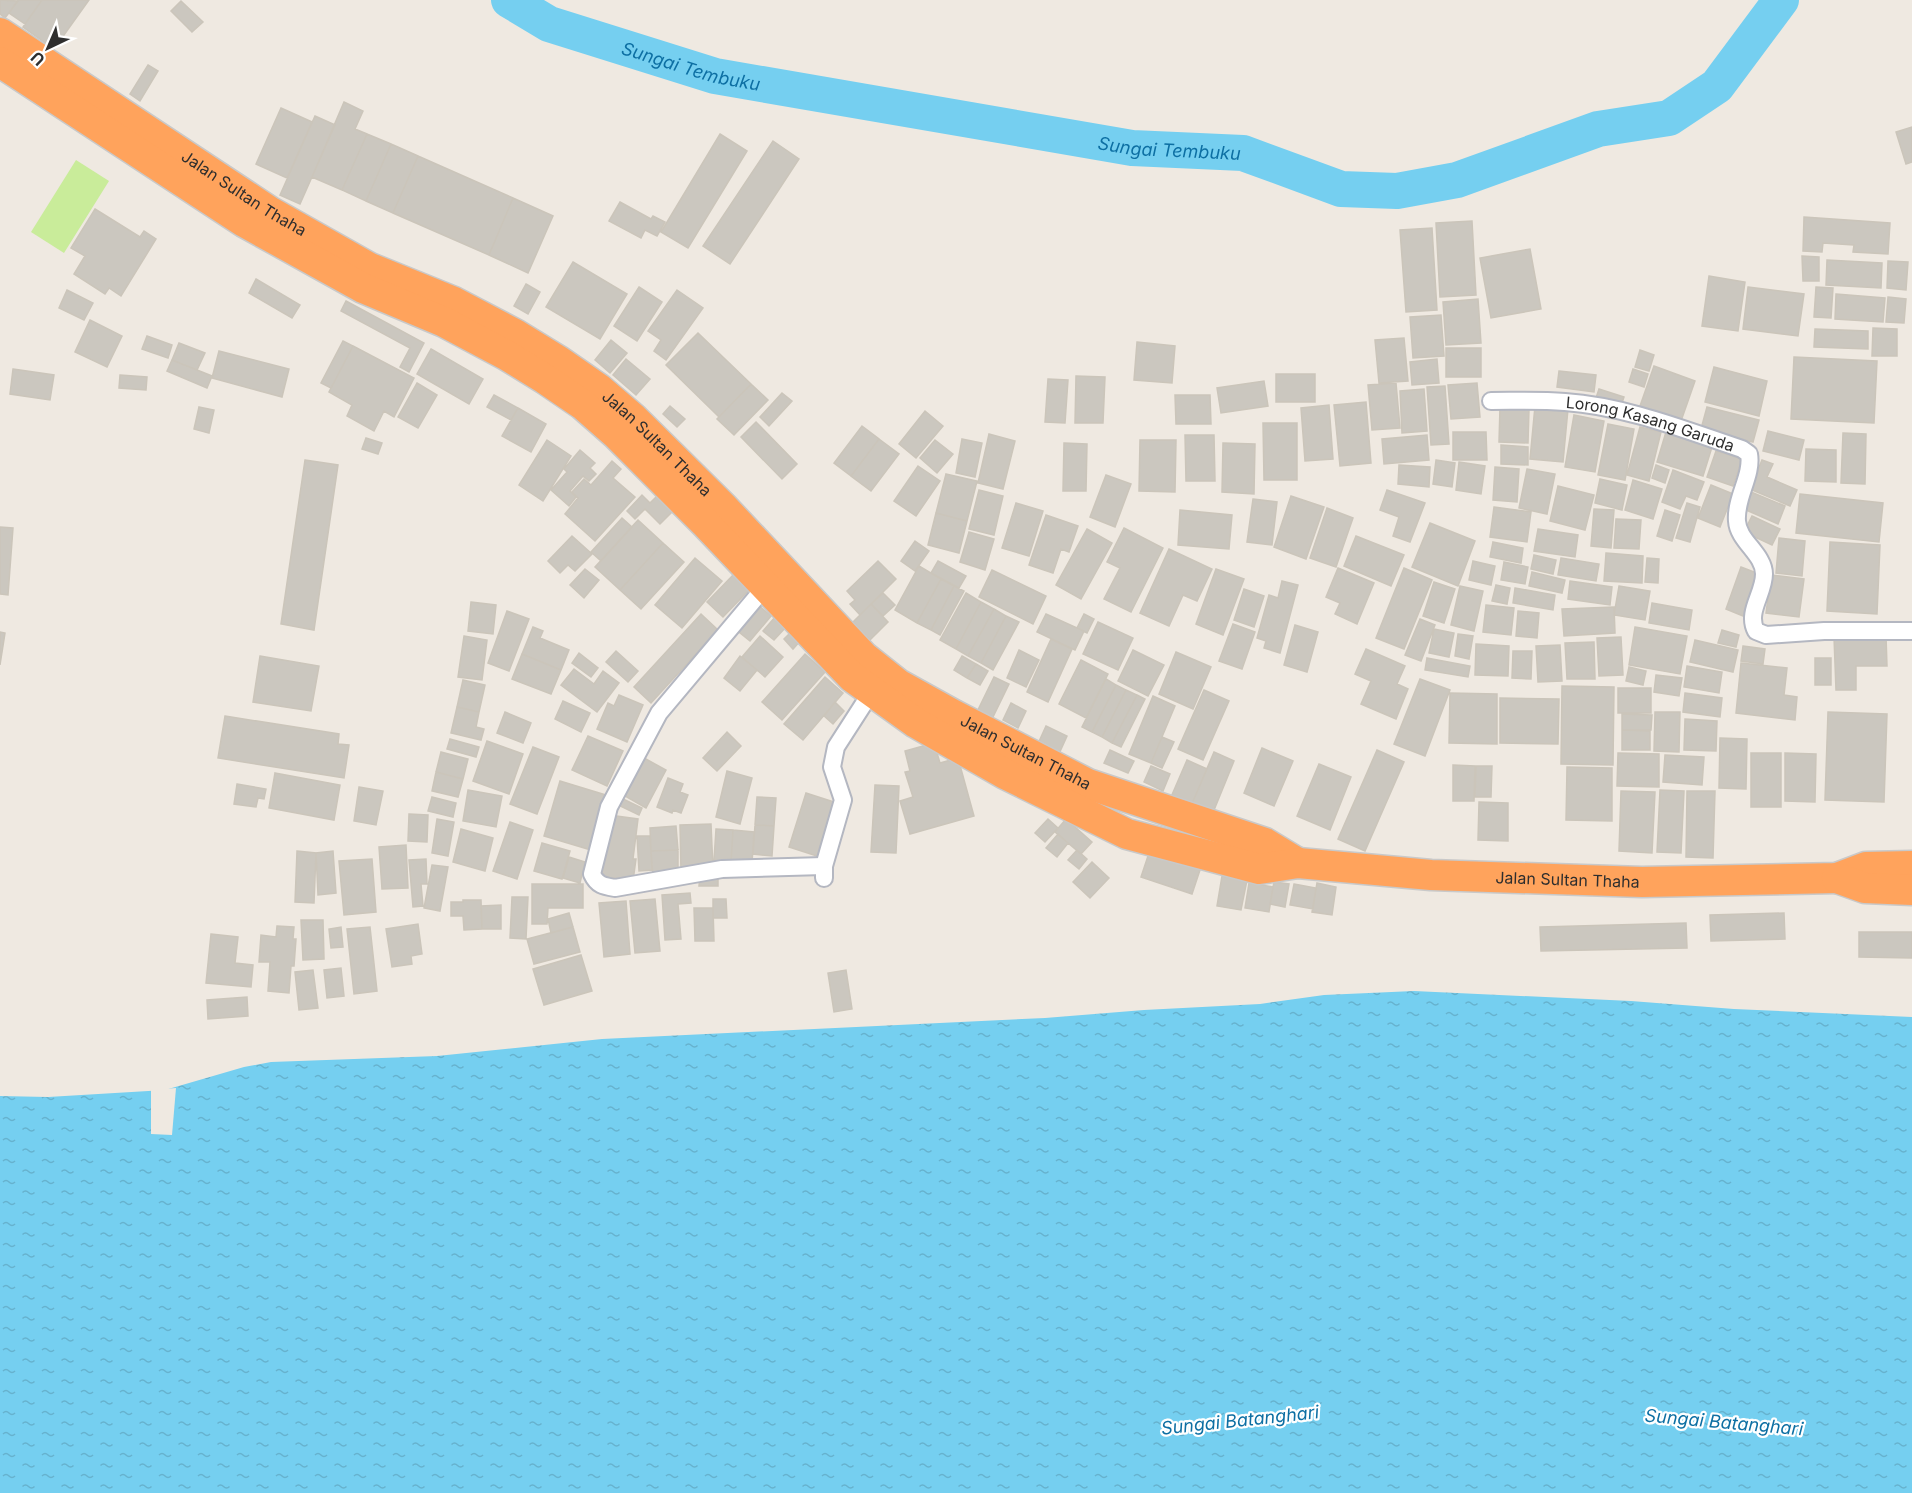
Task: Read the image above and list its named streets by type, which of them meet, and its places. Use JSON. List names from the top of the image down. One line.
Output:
{"streets":{"highway":["Jalan Sultan Thaha"],"street":["Lorong Kasang Garuda"]},"water":["Sungai Tembuku","Sungai Batanghari"],"north":"bottom left"}
